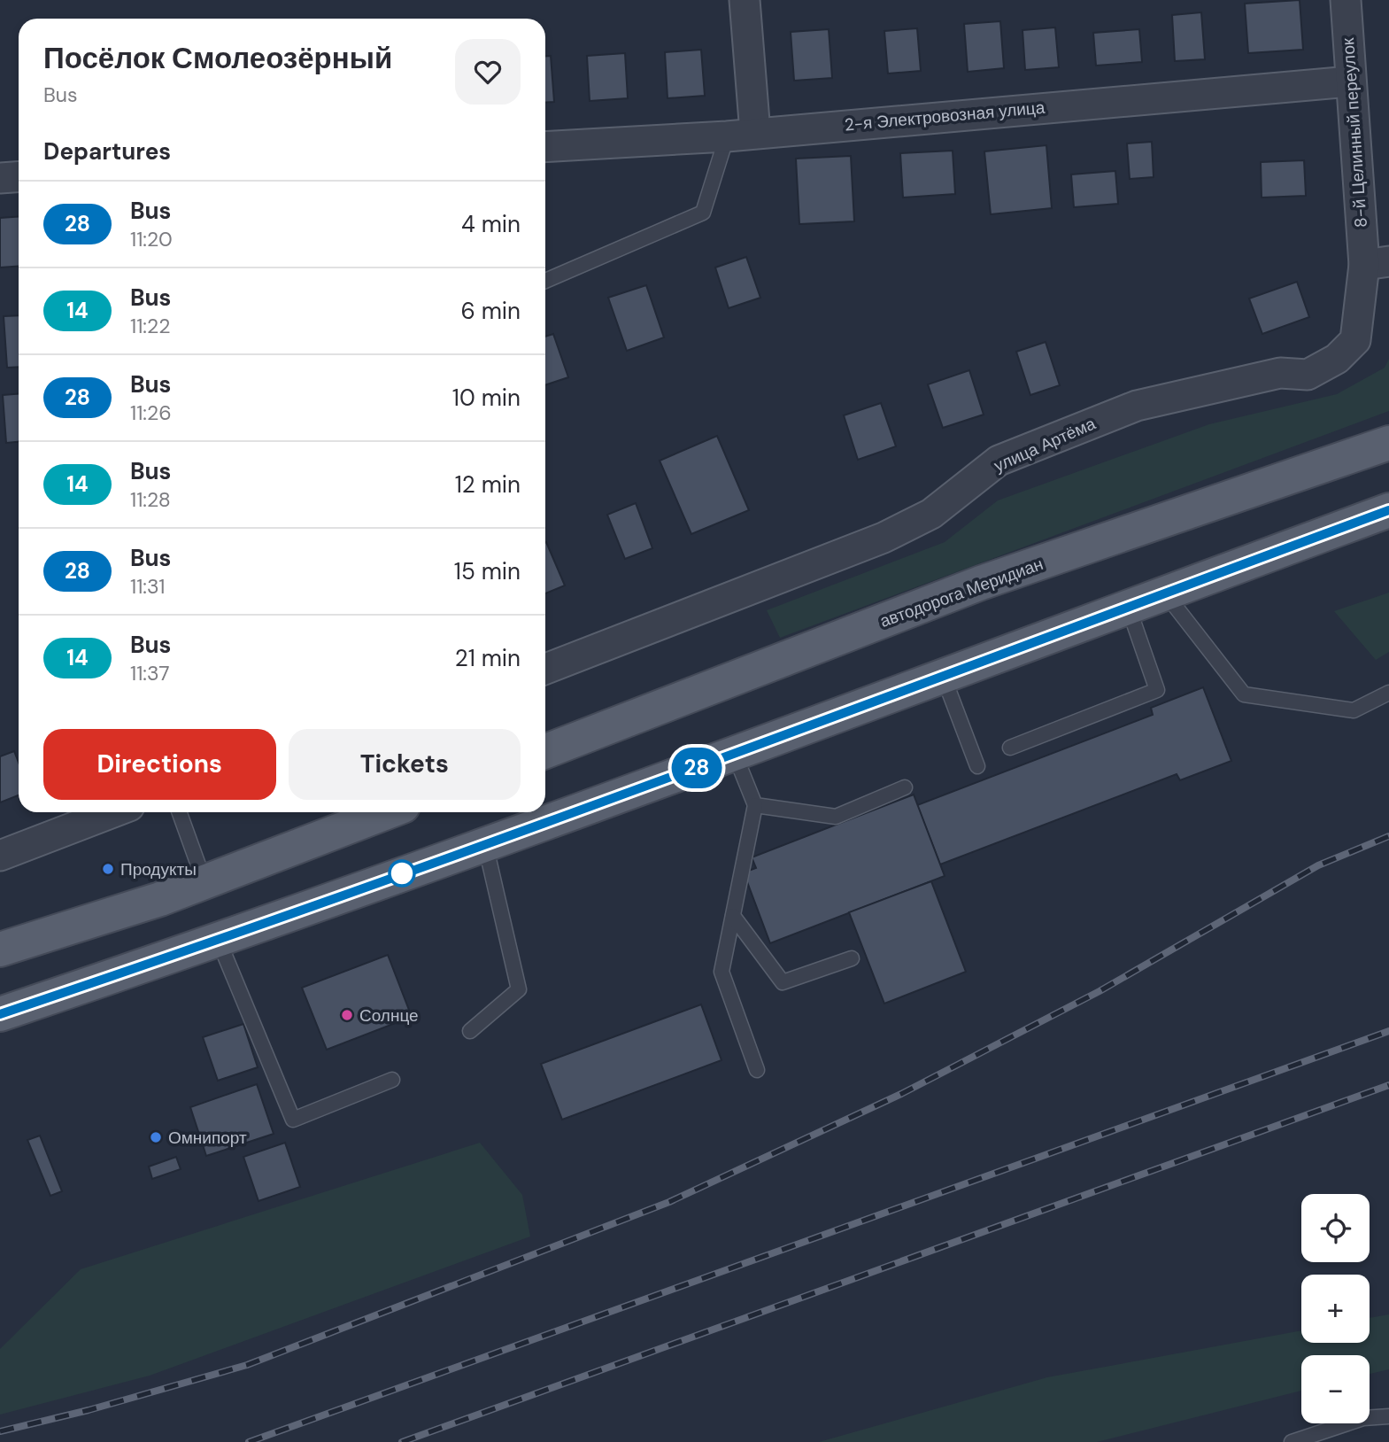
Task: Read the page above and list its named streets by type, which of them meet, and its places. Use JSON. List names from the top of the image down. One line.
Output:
{"streets":{"main road":["автодорога Меридиан"],"street":["2-я Электровозная улица","8-й Целинный переулок","улица Артёма"]},"crossings":[["2-я Электровозная улица","8-й Целинный переулок"],["8-й Целинный переулок","улица Артёма"]],"places":["Продукты","Солнце","Омнипорт"],"lines":["bus line 28"],"page":{"on_map":"28","heading":[["Посёлок Смолеозёрный","Bus"],"Departures"],"list":[{"mark":"28","name":"Bus","note":"11:20","value":"4 min"},{"mark":"14","name":"Bus","note":"11:22","value":"6 min"},{"mark":"28","name":"Bus","note":"11:26","value":"10 min"},{"mark":"14","name":"Bus","note":"11:28","value":"12 min"},{"mark":"28","name":"Bus","note":"11:31","value":"15 min"},{"mark":"14","name":"Bus","note":"11:37","value":"21 min"}],"buttons":["Directions","Tickets"],"map_buttons":["+","−"]}}
